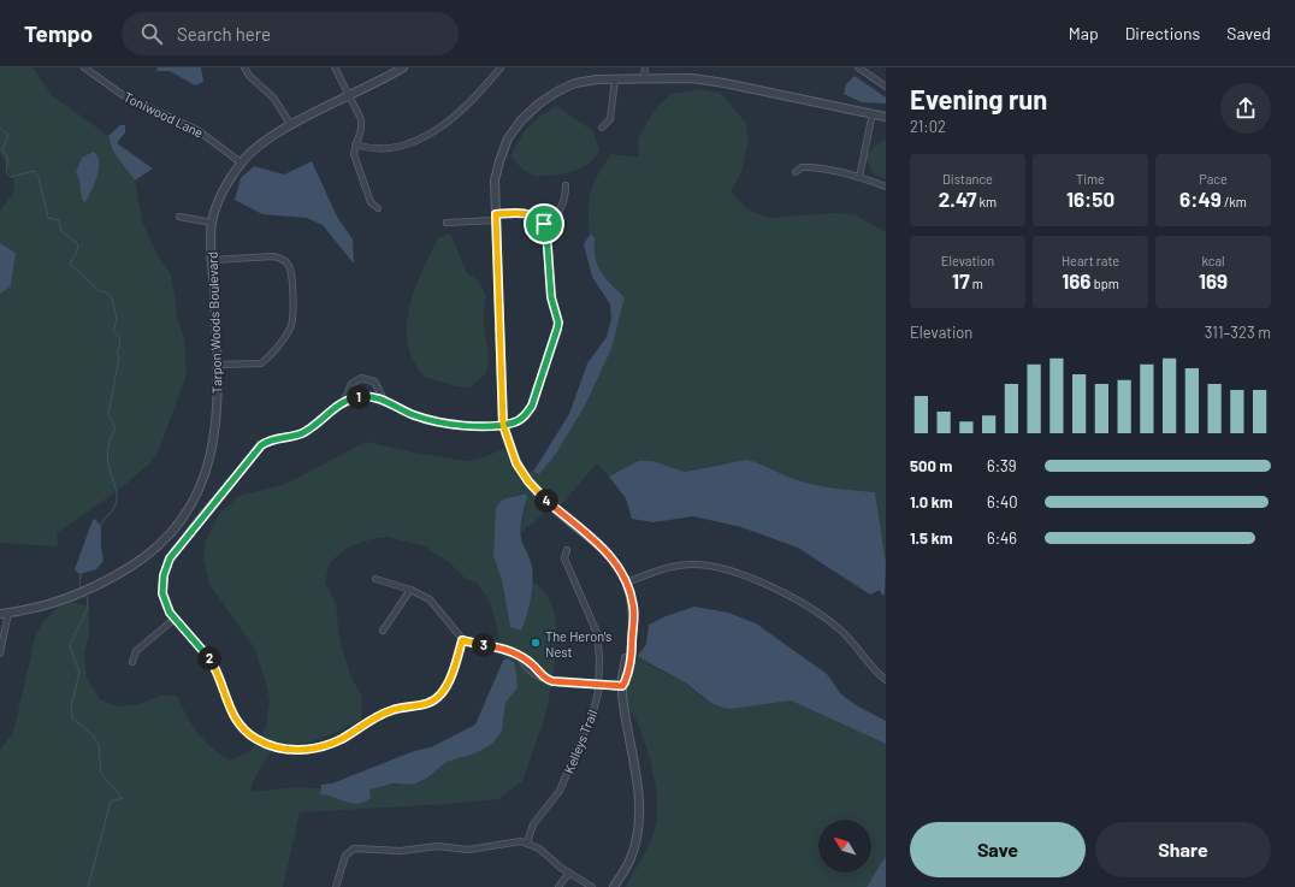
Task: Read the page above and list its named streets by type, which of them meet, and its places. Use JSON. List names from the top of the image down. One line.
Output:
{"streets":{"street":["Toniwood Lane","Tarpon Woods Boulevard","Kelleys Trail"]},"crossings":[["Toniwood Lane","Tarpon Woods Boulevard"]],"places":["The Heron's Nest"],"north":"top left","page":{"header":"Tempo","search":"Search here","nav":["Map","Directions","Saved"],"heading":["Evening run","21:02"],"stats":[["Distance","2.47 km"],["Time","16:50"],["Pace","6:49 /km"],["Elevation","17 m"],["Heart rate","166 bpm"],["kcal","169"]],"chart":["Elevation","311–323 m"],"pins":["1","4","3","2"],"list":[{"name":"500 m","note":"6:39"},{"name":"1.0 km","note":"6:40"},{"name":"1.5 km","note":"6:46"}],"buttons":["Save","Share"]}}
